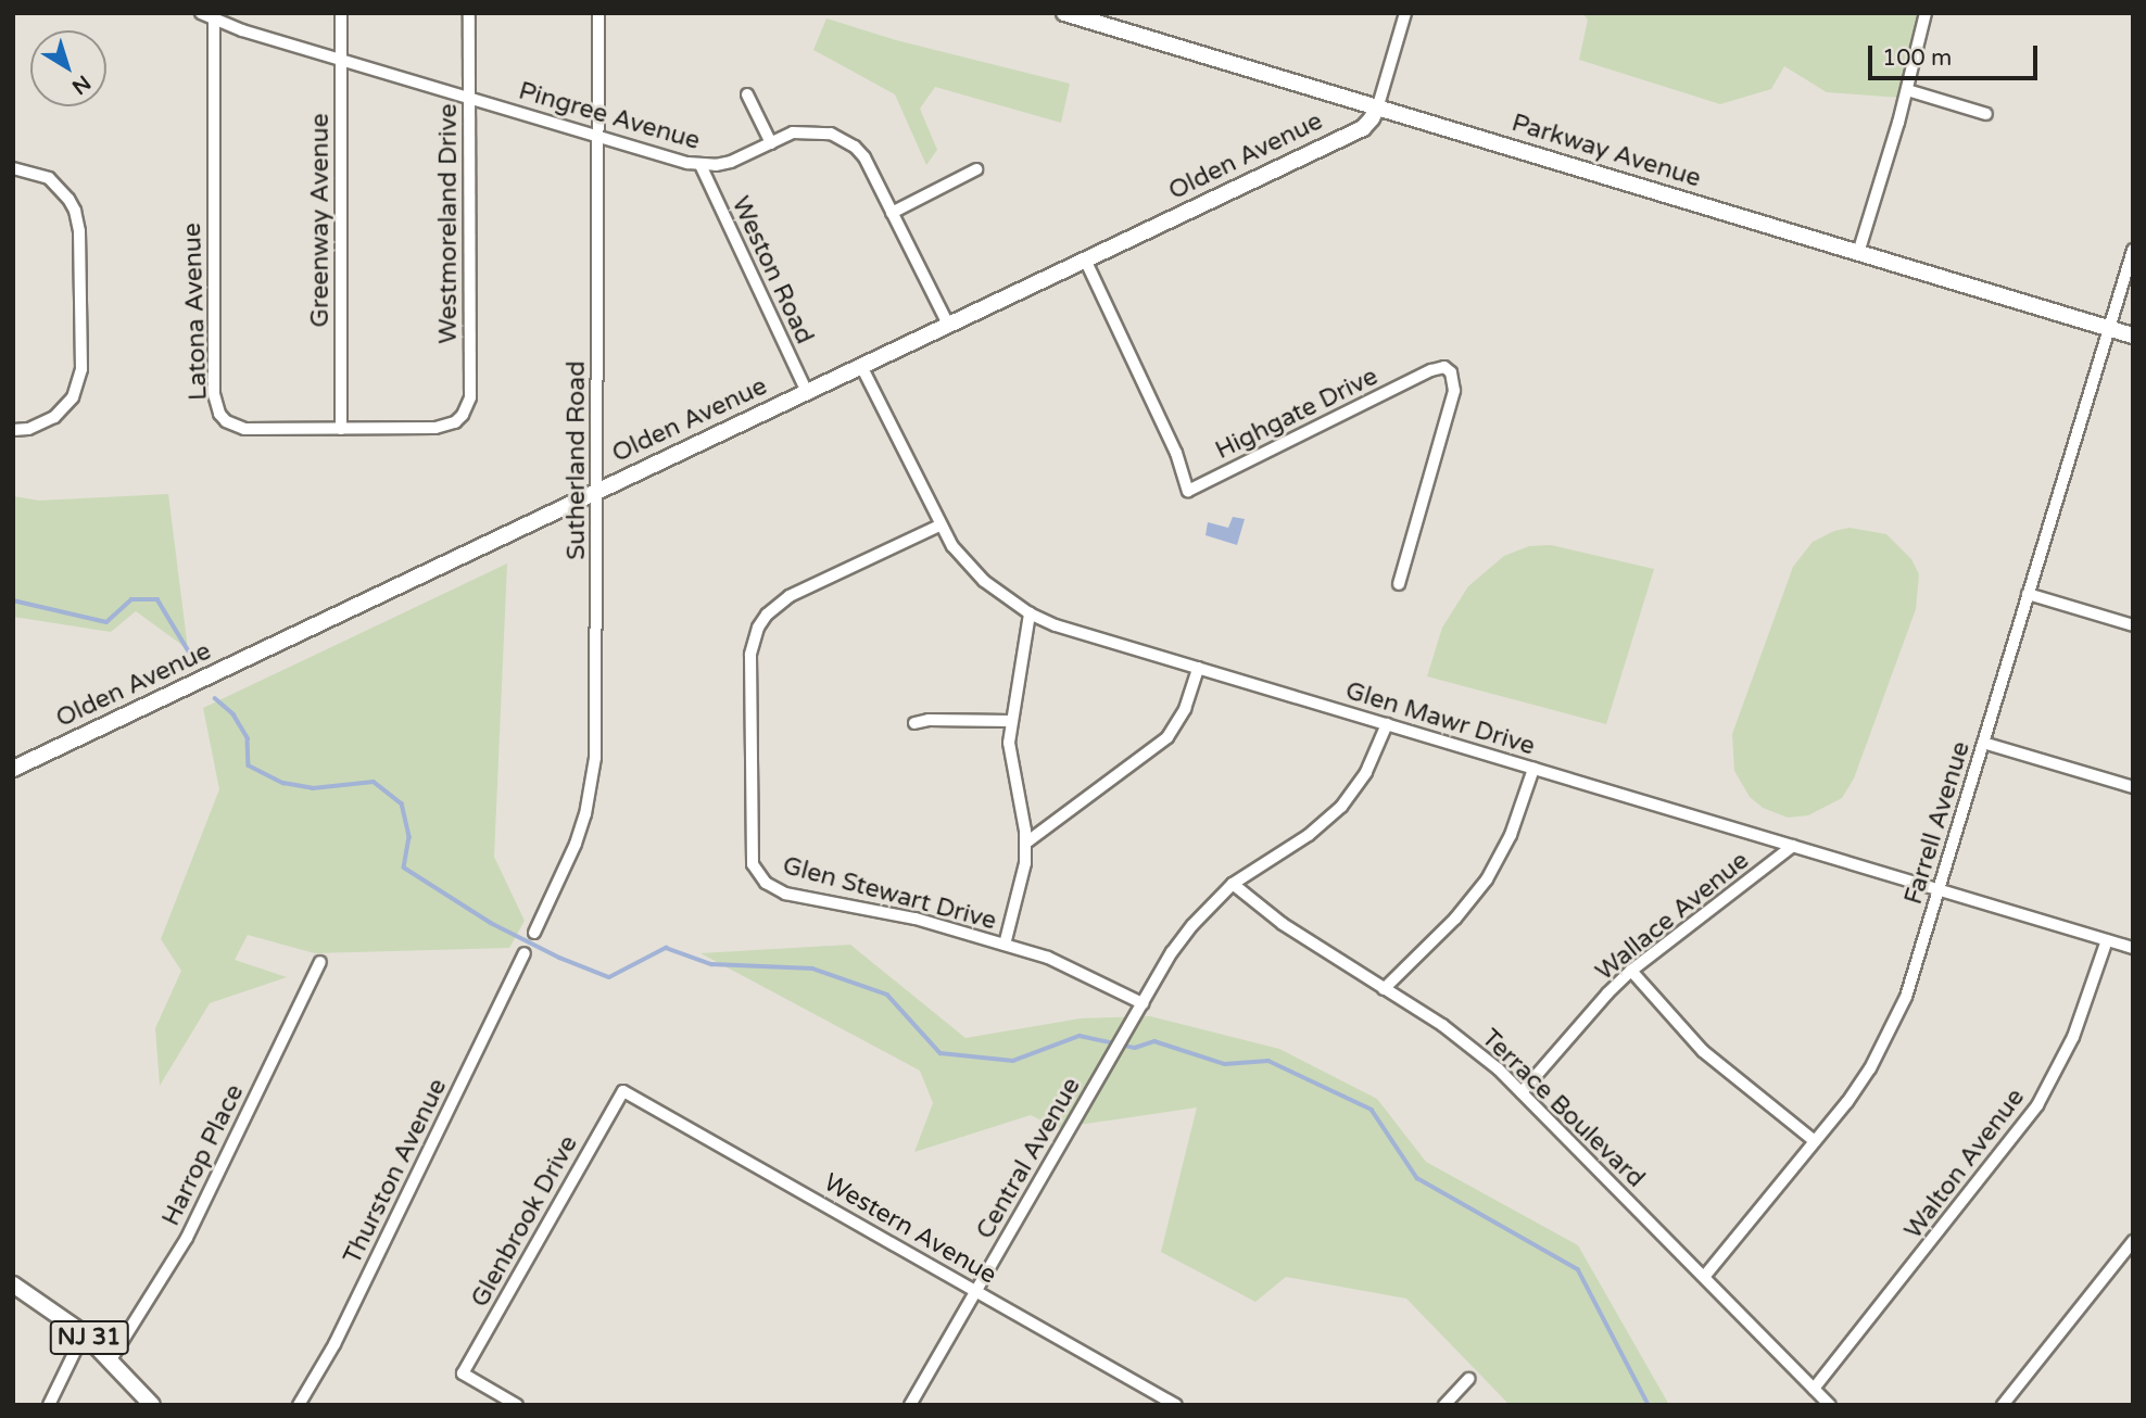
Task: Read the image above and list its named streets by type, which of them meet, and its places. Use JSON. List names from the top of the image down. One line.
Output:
{"streets":{"main road":["Parkway Avenue","Olden Avenue","NJ 31"],"street":["Pingree Avenue","Greenway Avenue","Westmoreland Drive","Weston Road","Latona Avenue","Highgate Drive","Sutherland Road","Glen Mawr Drive","Farrell Avenue","Glen Stewart Drive","Wallace Avenue","Terrace Boulevard","Harrop Place","Central Avenue","Walton Avenue","Thurston Avenue","Glenbrook Drive","Western Avenue"]},"crossings":[["Pingree Avenue","Olden Avenue"],["Pingree Avenue","Greenway Avenue"],["Pingree Avenue","Westmoreland Drive"],["Pingree Avenue","Weston Road"],["Pingree Avenue","Latona Avenue"],["Pingree Avenue","Sutherland Road"],["Parkway Avenue","Olden Avenue"],["Parkway Avenue","Farrell Avenue"],["Olden Avenue","Weston Road"],["Olden Avenue","Highgate Drive"],["Olden Avenue","Sutherland Road"],["Olden Avenue","Glen Mawr Drive"],["Greenway Avenue","Latona Avenue"],["Westmoreland Drive","Latona Avenue"],["Glen Mawr Drive","Farrell Avenue"],["Glen Mawr Drive","Glen Stewart Drive"],["Glen Mawr Drive","Wallace Avenue"],["Glen Mawr Drive","Central Avenue"],["Glen Mawr Drive","Walton Avenue"],["Farrell Avenue","Terrace Boulevard"],["Glen Stewart Drive","Central Avenue"],["Wallace Avenue","Terrace Boulevard"],["Terrace Boulevard","Central Avenue"],["Terrace Boulevard","Walton Avenue"],["Harrop Place","NJ 31"],["Central Avenue","Western Avenue"],["Glenbrook Drive","Western Avenue"]],"scale_bar":"100 m","north":"bottom right"}
